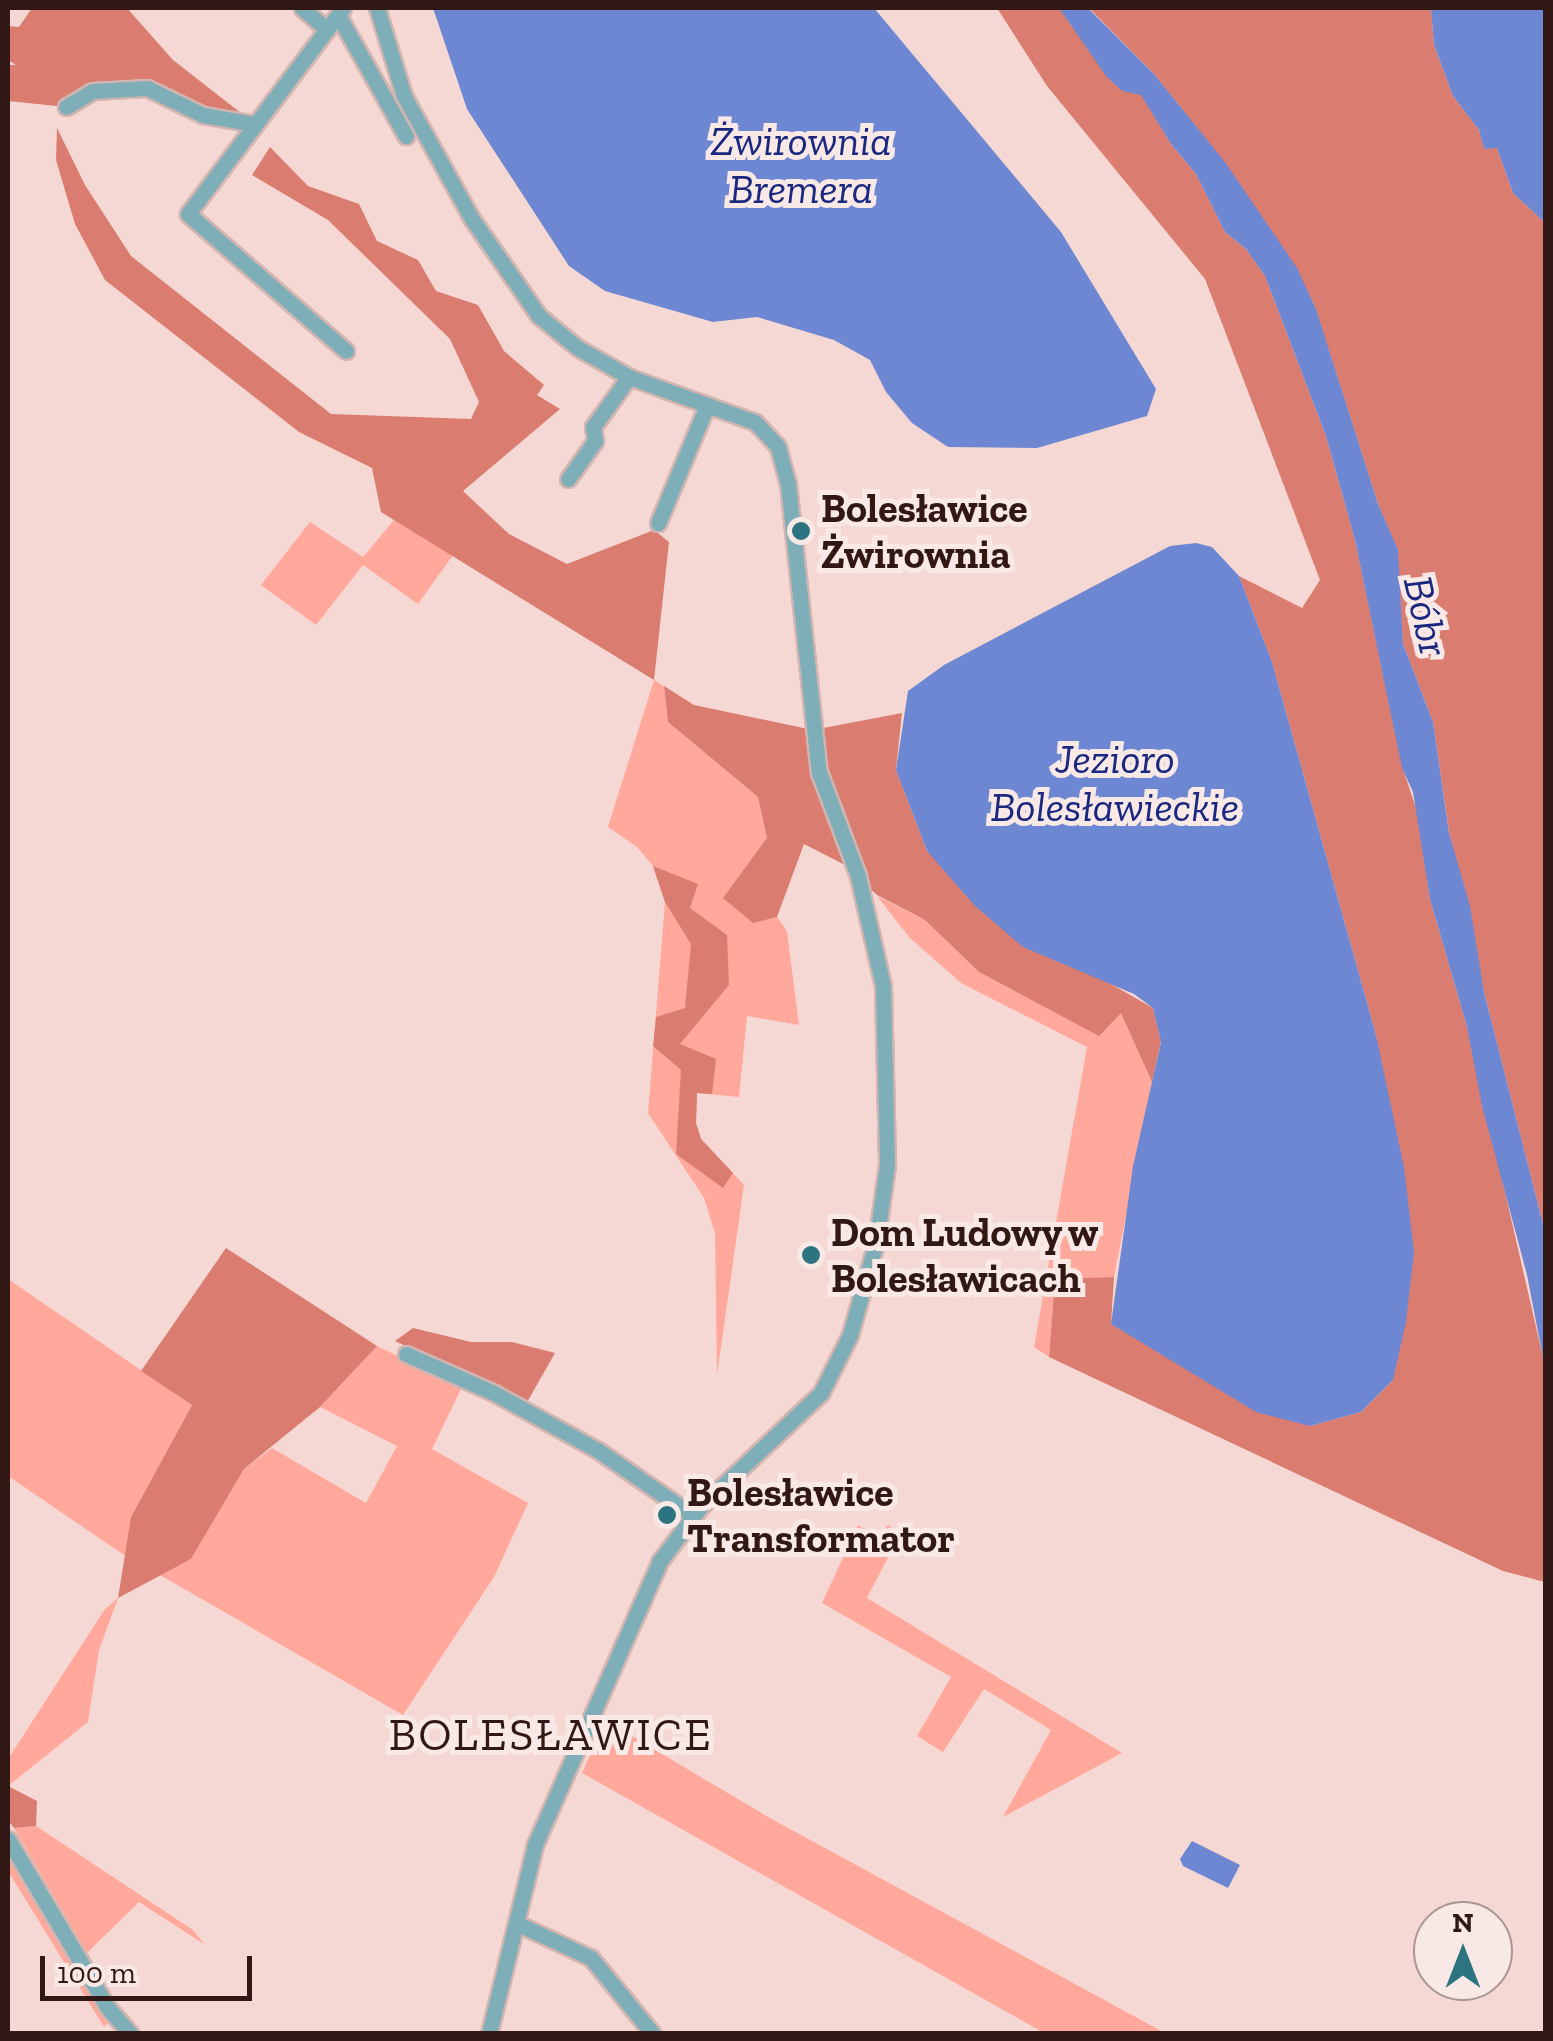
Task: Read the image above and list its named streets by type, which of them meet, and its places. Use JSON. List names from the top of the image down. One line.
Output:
{"districts":["BOLESŁAWICE"],"water":["Żwirownia Bremera","Bóbr","Jezioro Bolesławieckie"],"places":["Bolesławice Żwirownia","Dom Ludowy w Bolesławicach","Bolesławice Transformator"],"scale_bar":"100 m","north":"top"}
